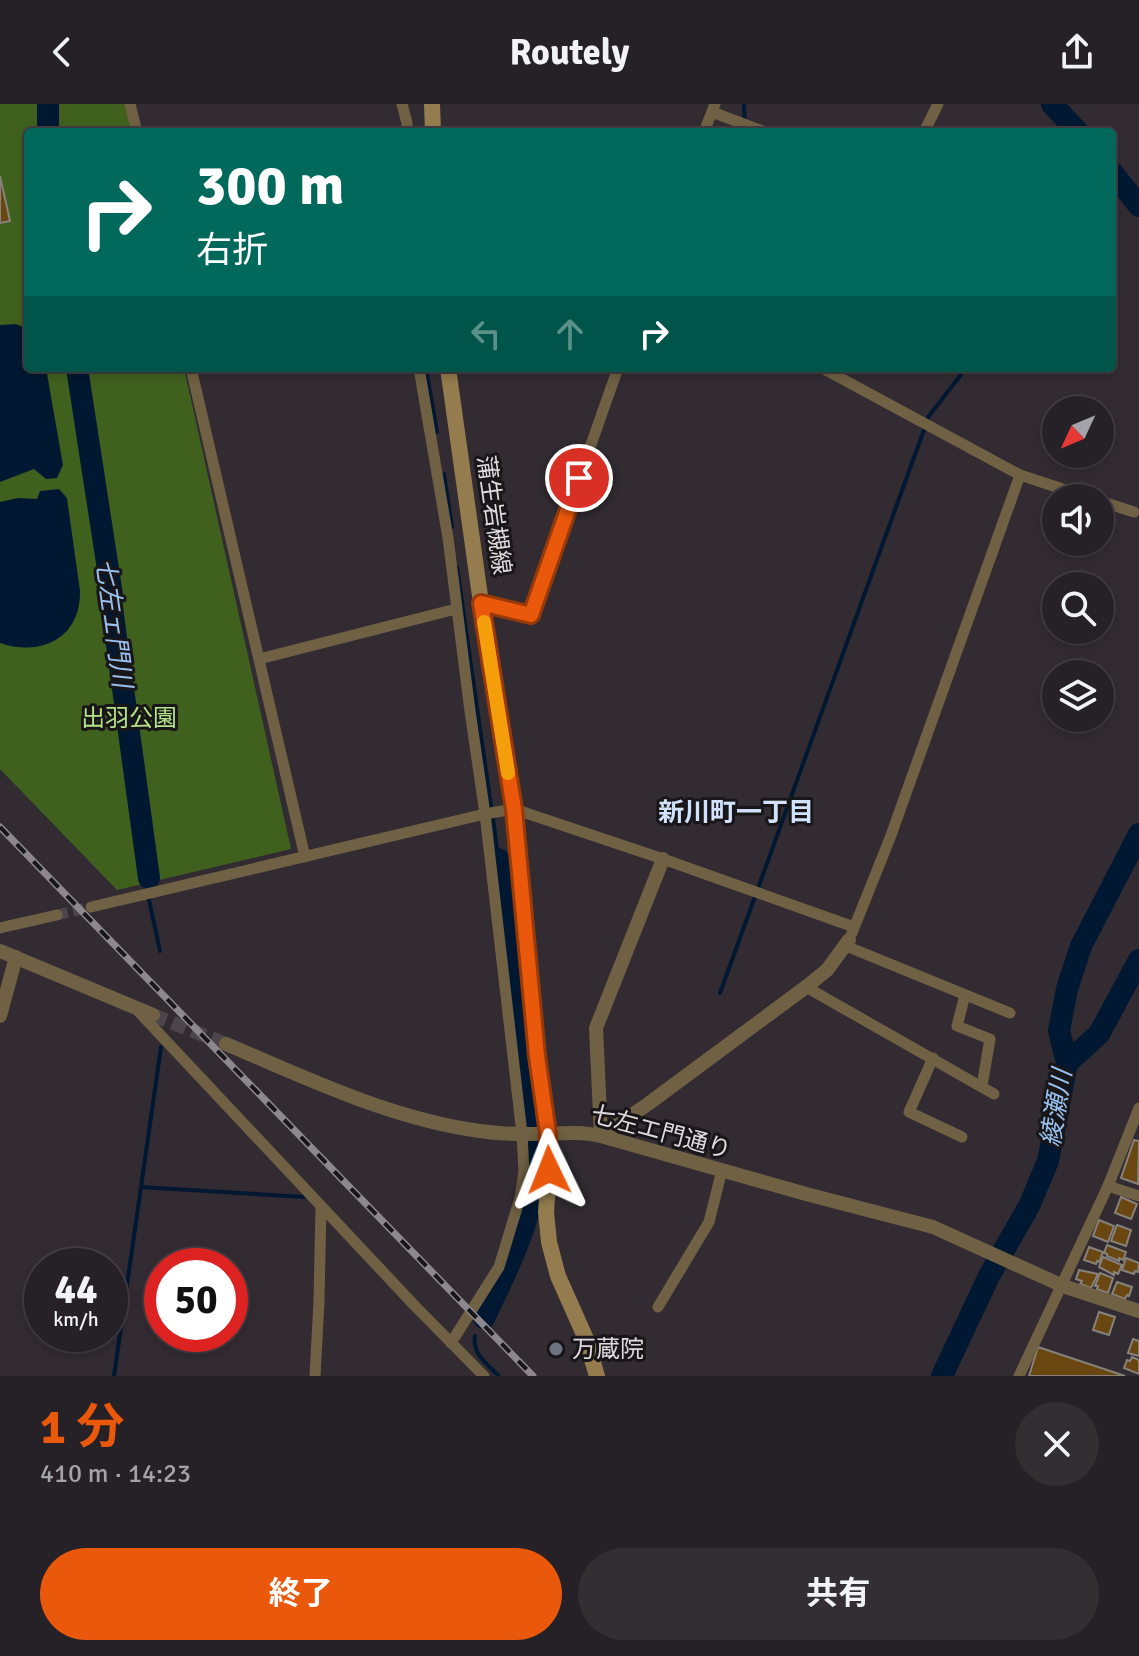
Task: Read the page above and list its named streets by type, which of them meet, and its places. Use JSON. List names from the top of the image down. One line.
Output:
{"streets":{"main road":["蒲生岩槻線"],"street":["七左エ門通り"]},"crossings":[["蒲生岩槻線","七左エ門通り"]],"districts":["新川町一丁目"],"water":["七左ェ門川","綾瀬川"],"parks":["出羽公園"],"places":["万蔵院"],"north":"bottom left","page":{"header":"Routely","turn":["300 m","右折"],"speed":"44 km/h","limit":"50","heading":["1 分","410 m · 14:23"],"buttons":["終了","共有"]}}
